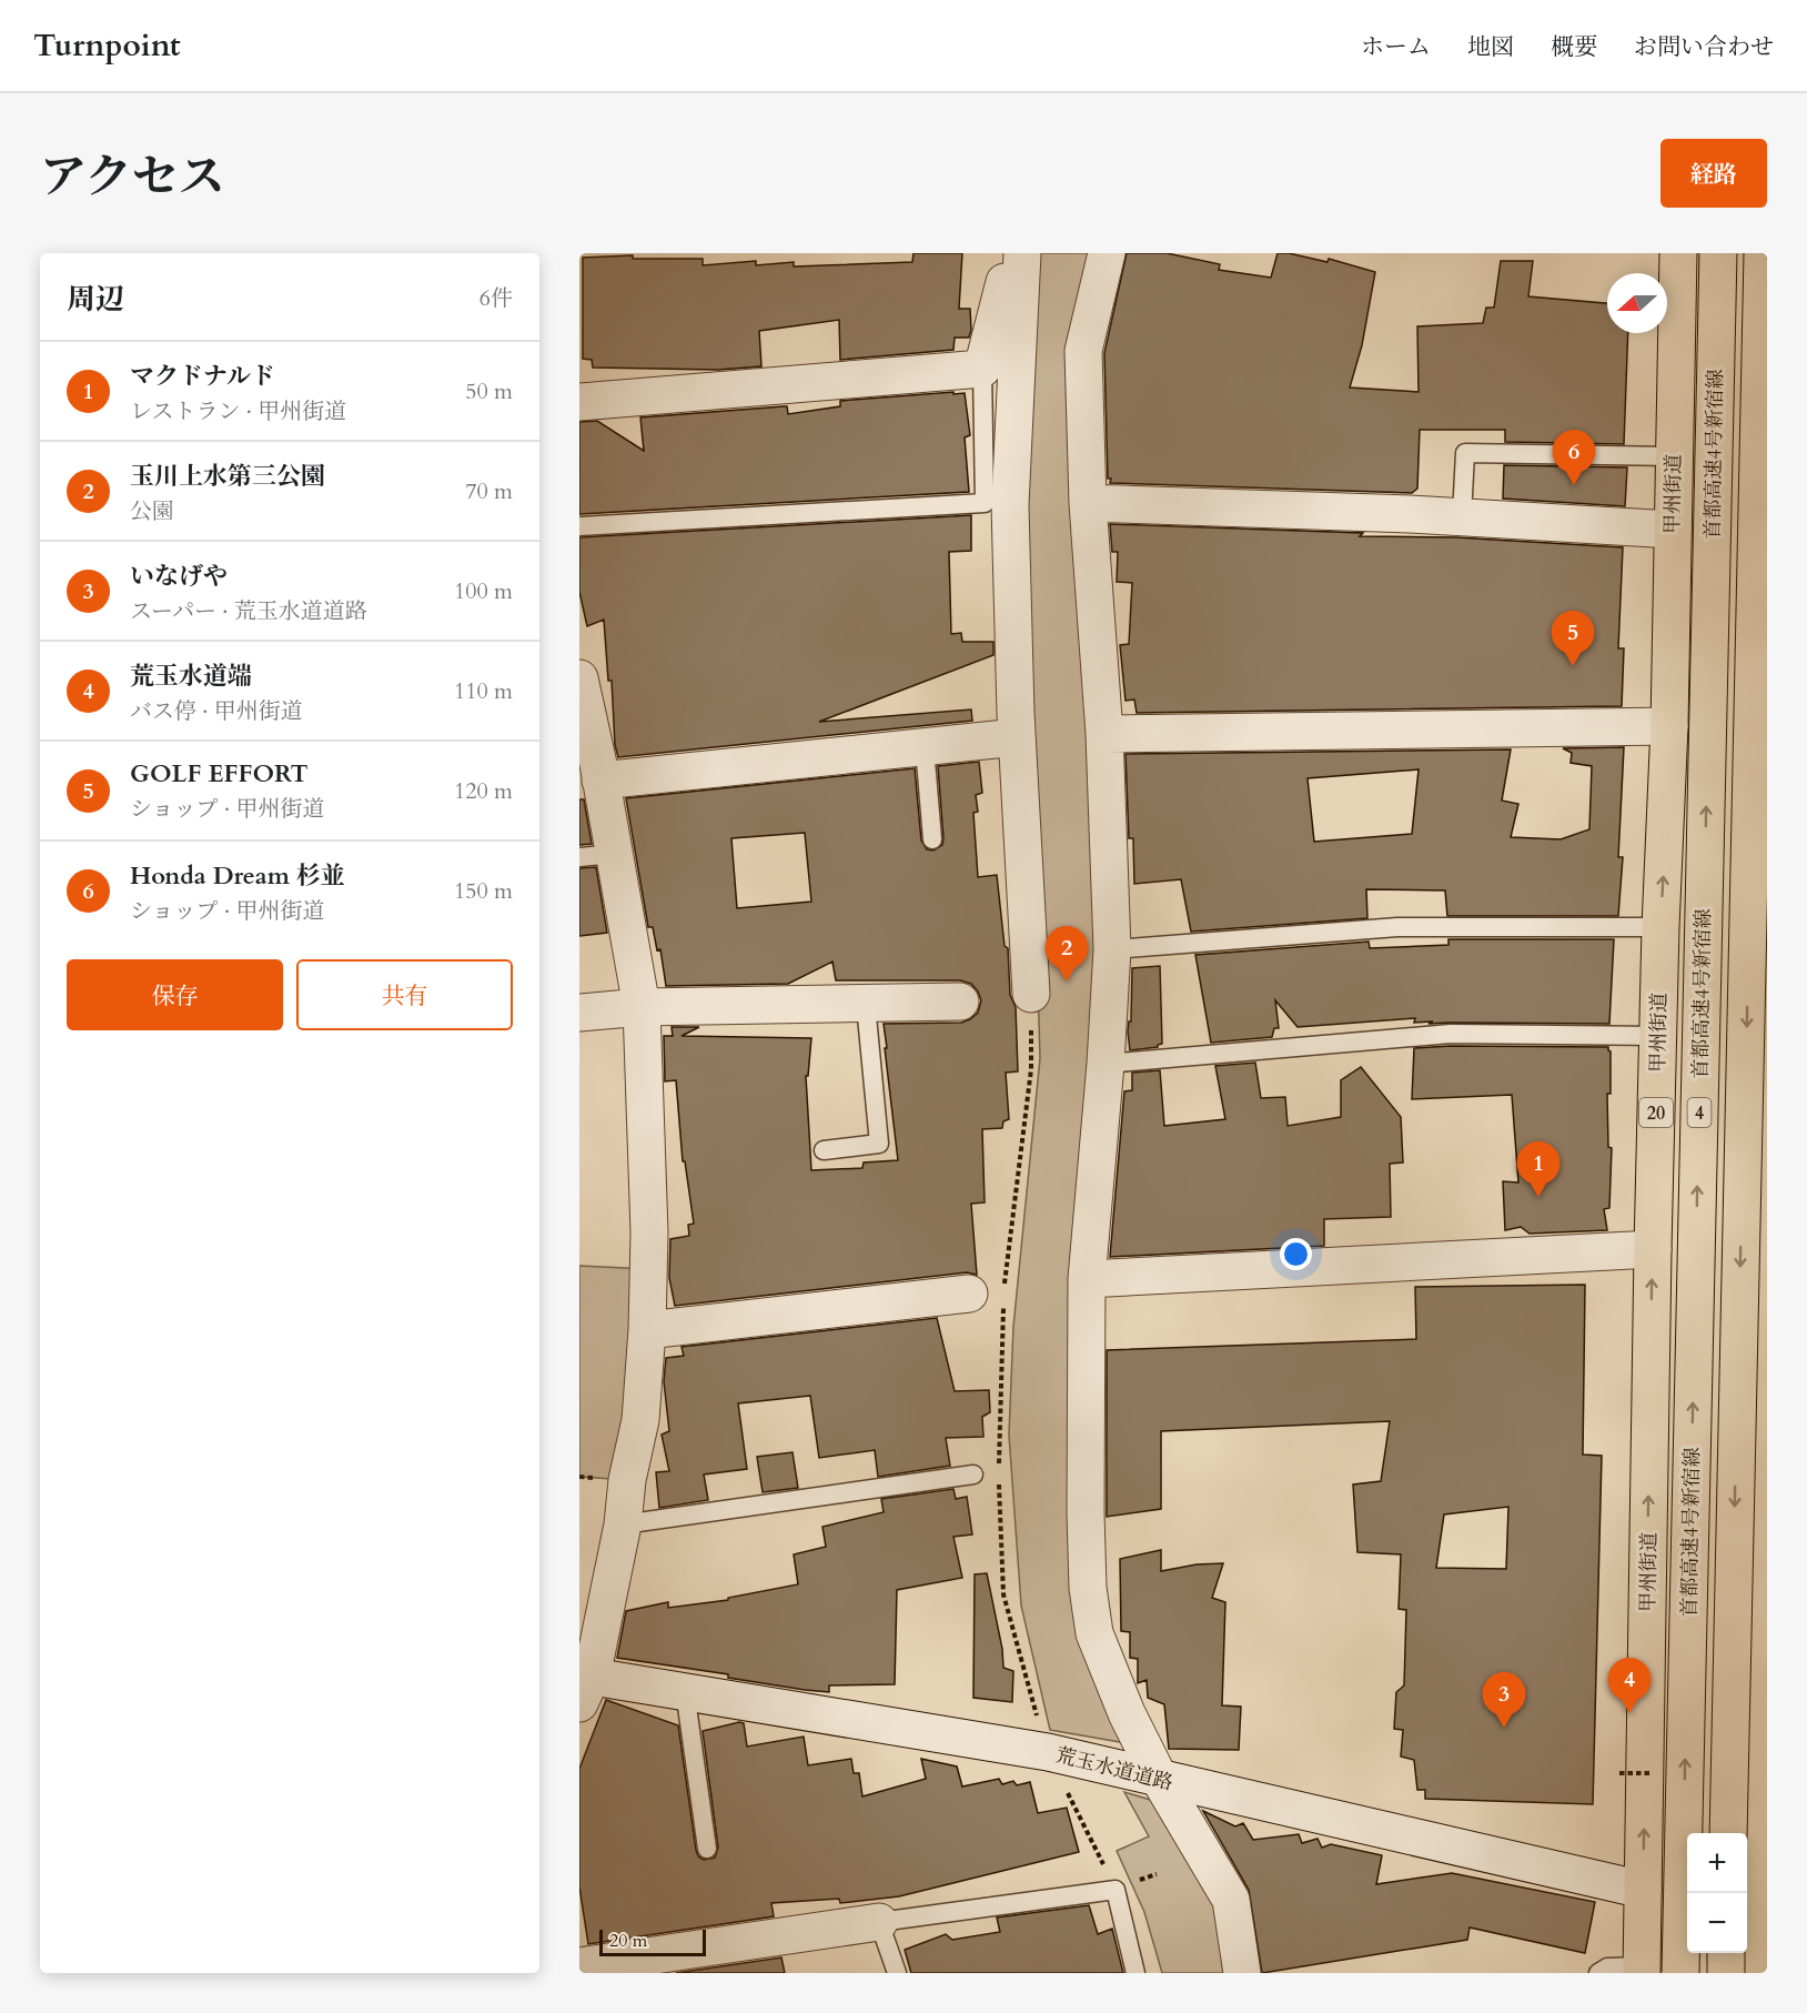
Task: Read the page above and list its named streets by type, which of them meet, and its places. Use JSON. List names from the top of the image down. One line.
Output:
{"streets":{"highway":["首都高速4号新宿線","甲州街道","20","4"],"street":["荒玉水道道路"]},"crossings":[["甲州街道","荒玉水道道路"]],"scale_bar":"20 m","north":"left","page":{"header":"Turnpoint","nav":["ホーム","地図","概要","お問い合わせ"],"title":"アクセス","buttons":["経路",["保存","共有"]],"heading":["周辺","6件"],"list":[{"mark":"1","name":"マクドナルド","note":"レストラン · 甲州街道","value":"50 m"},{"mark":"2","name":"玉川上水第三公園","note":"公園","value":"70 m"},{"mark":"3","name":"いなげや","note":"スーパー · 荒玉水道道路","value":"100 m"},{"mark":"4","name":"荒玉水道端","note":"バス停 · 甲州街道","value":"110 m"},{"mark":"5","name":"GOLF EFFORT","note":"ショップ · 甲州街道","value":"120 m"},{"mark":"6","name":"Honda Dream 杉並","note":"ショップ · 甲州街道","value":"150 m"}],"pins":["6","5","2","1","4","3"],"map_buttons":["+","−"],"scale":"20 m"}}
